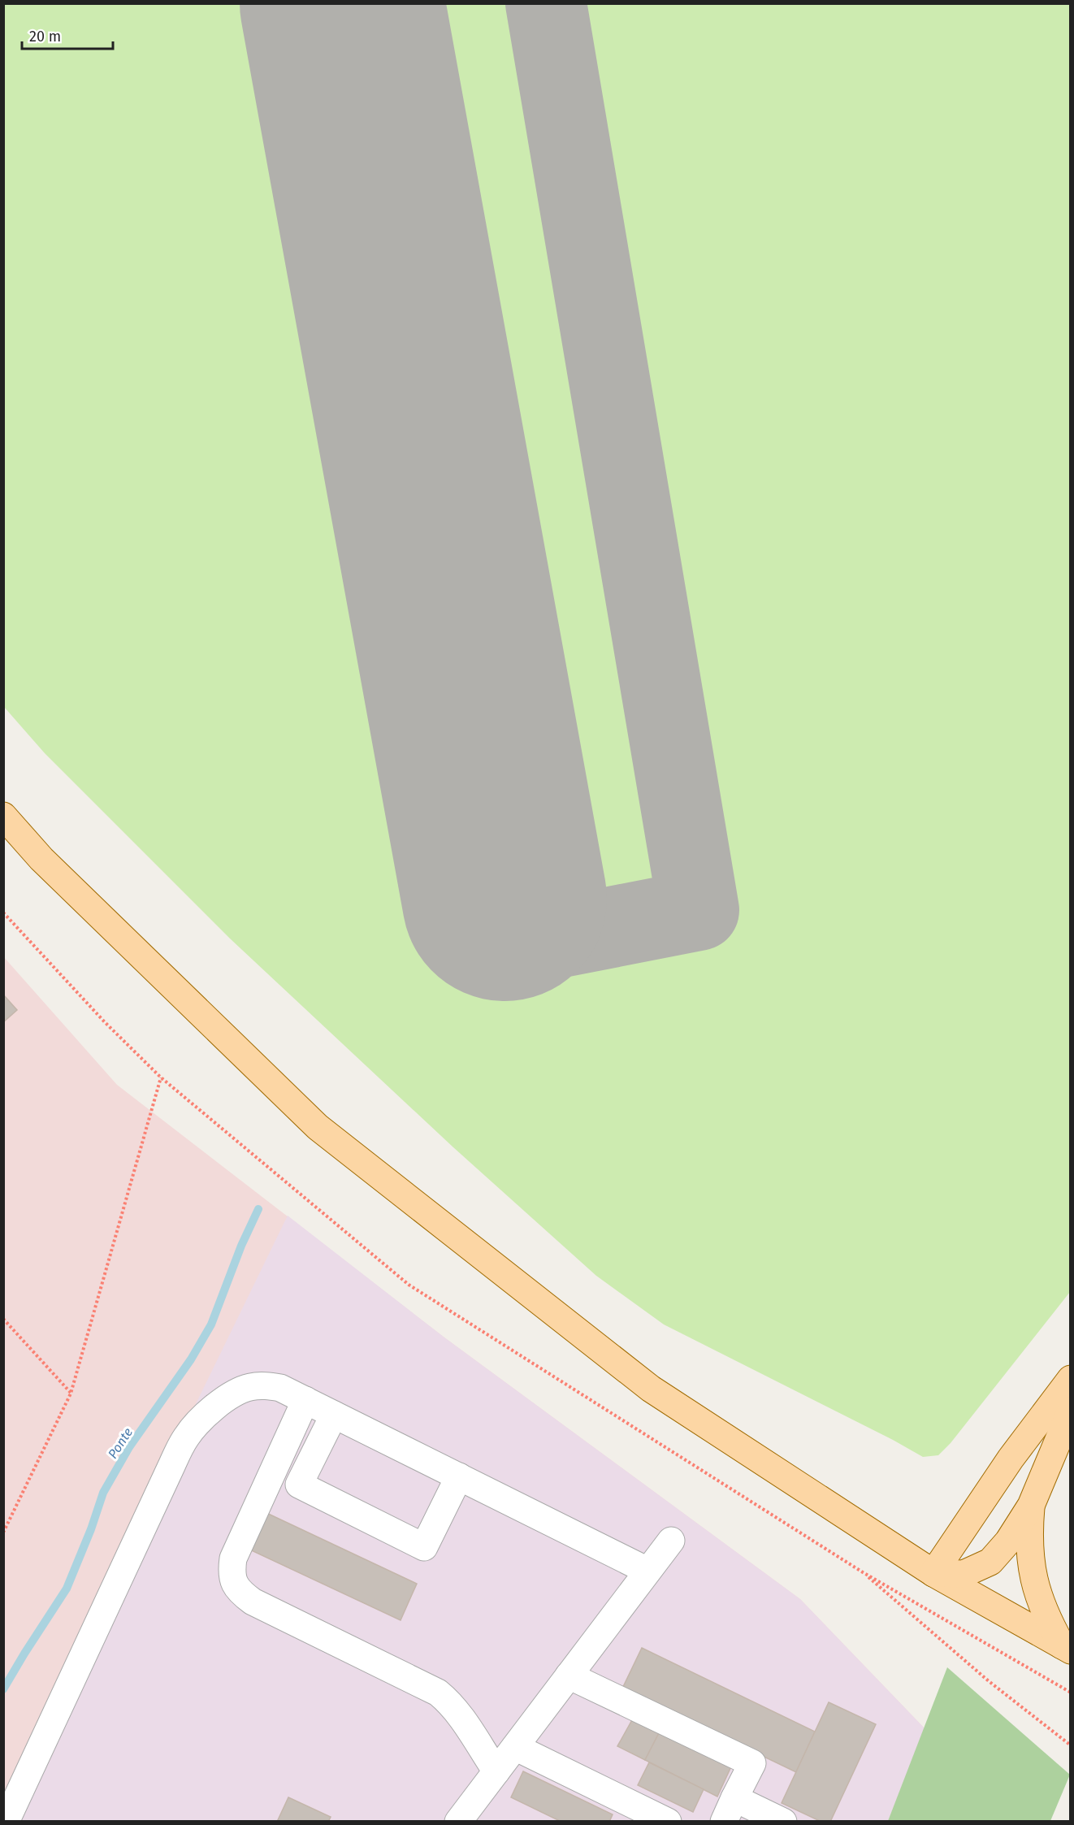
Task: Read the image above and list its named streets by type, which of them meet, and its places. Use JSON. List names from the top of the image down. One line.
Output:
{"water":["Ponte"],"scale_bar":"20 m"}
